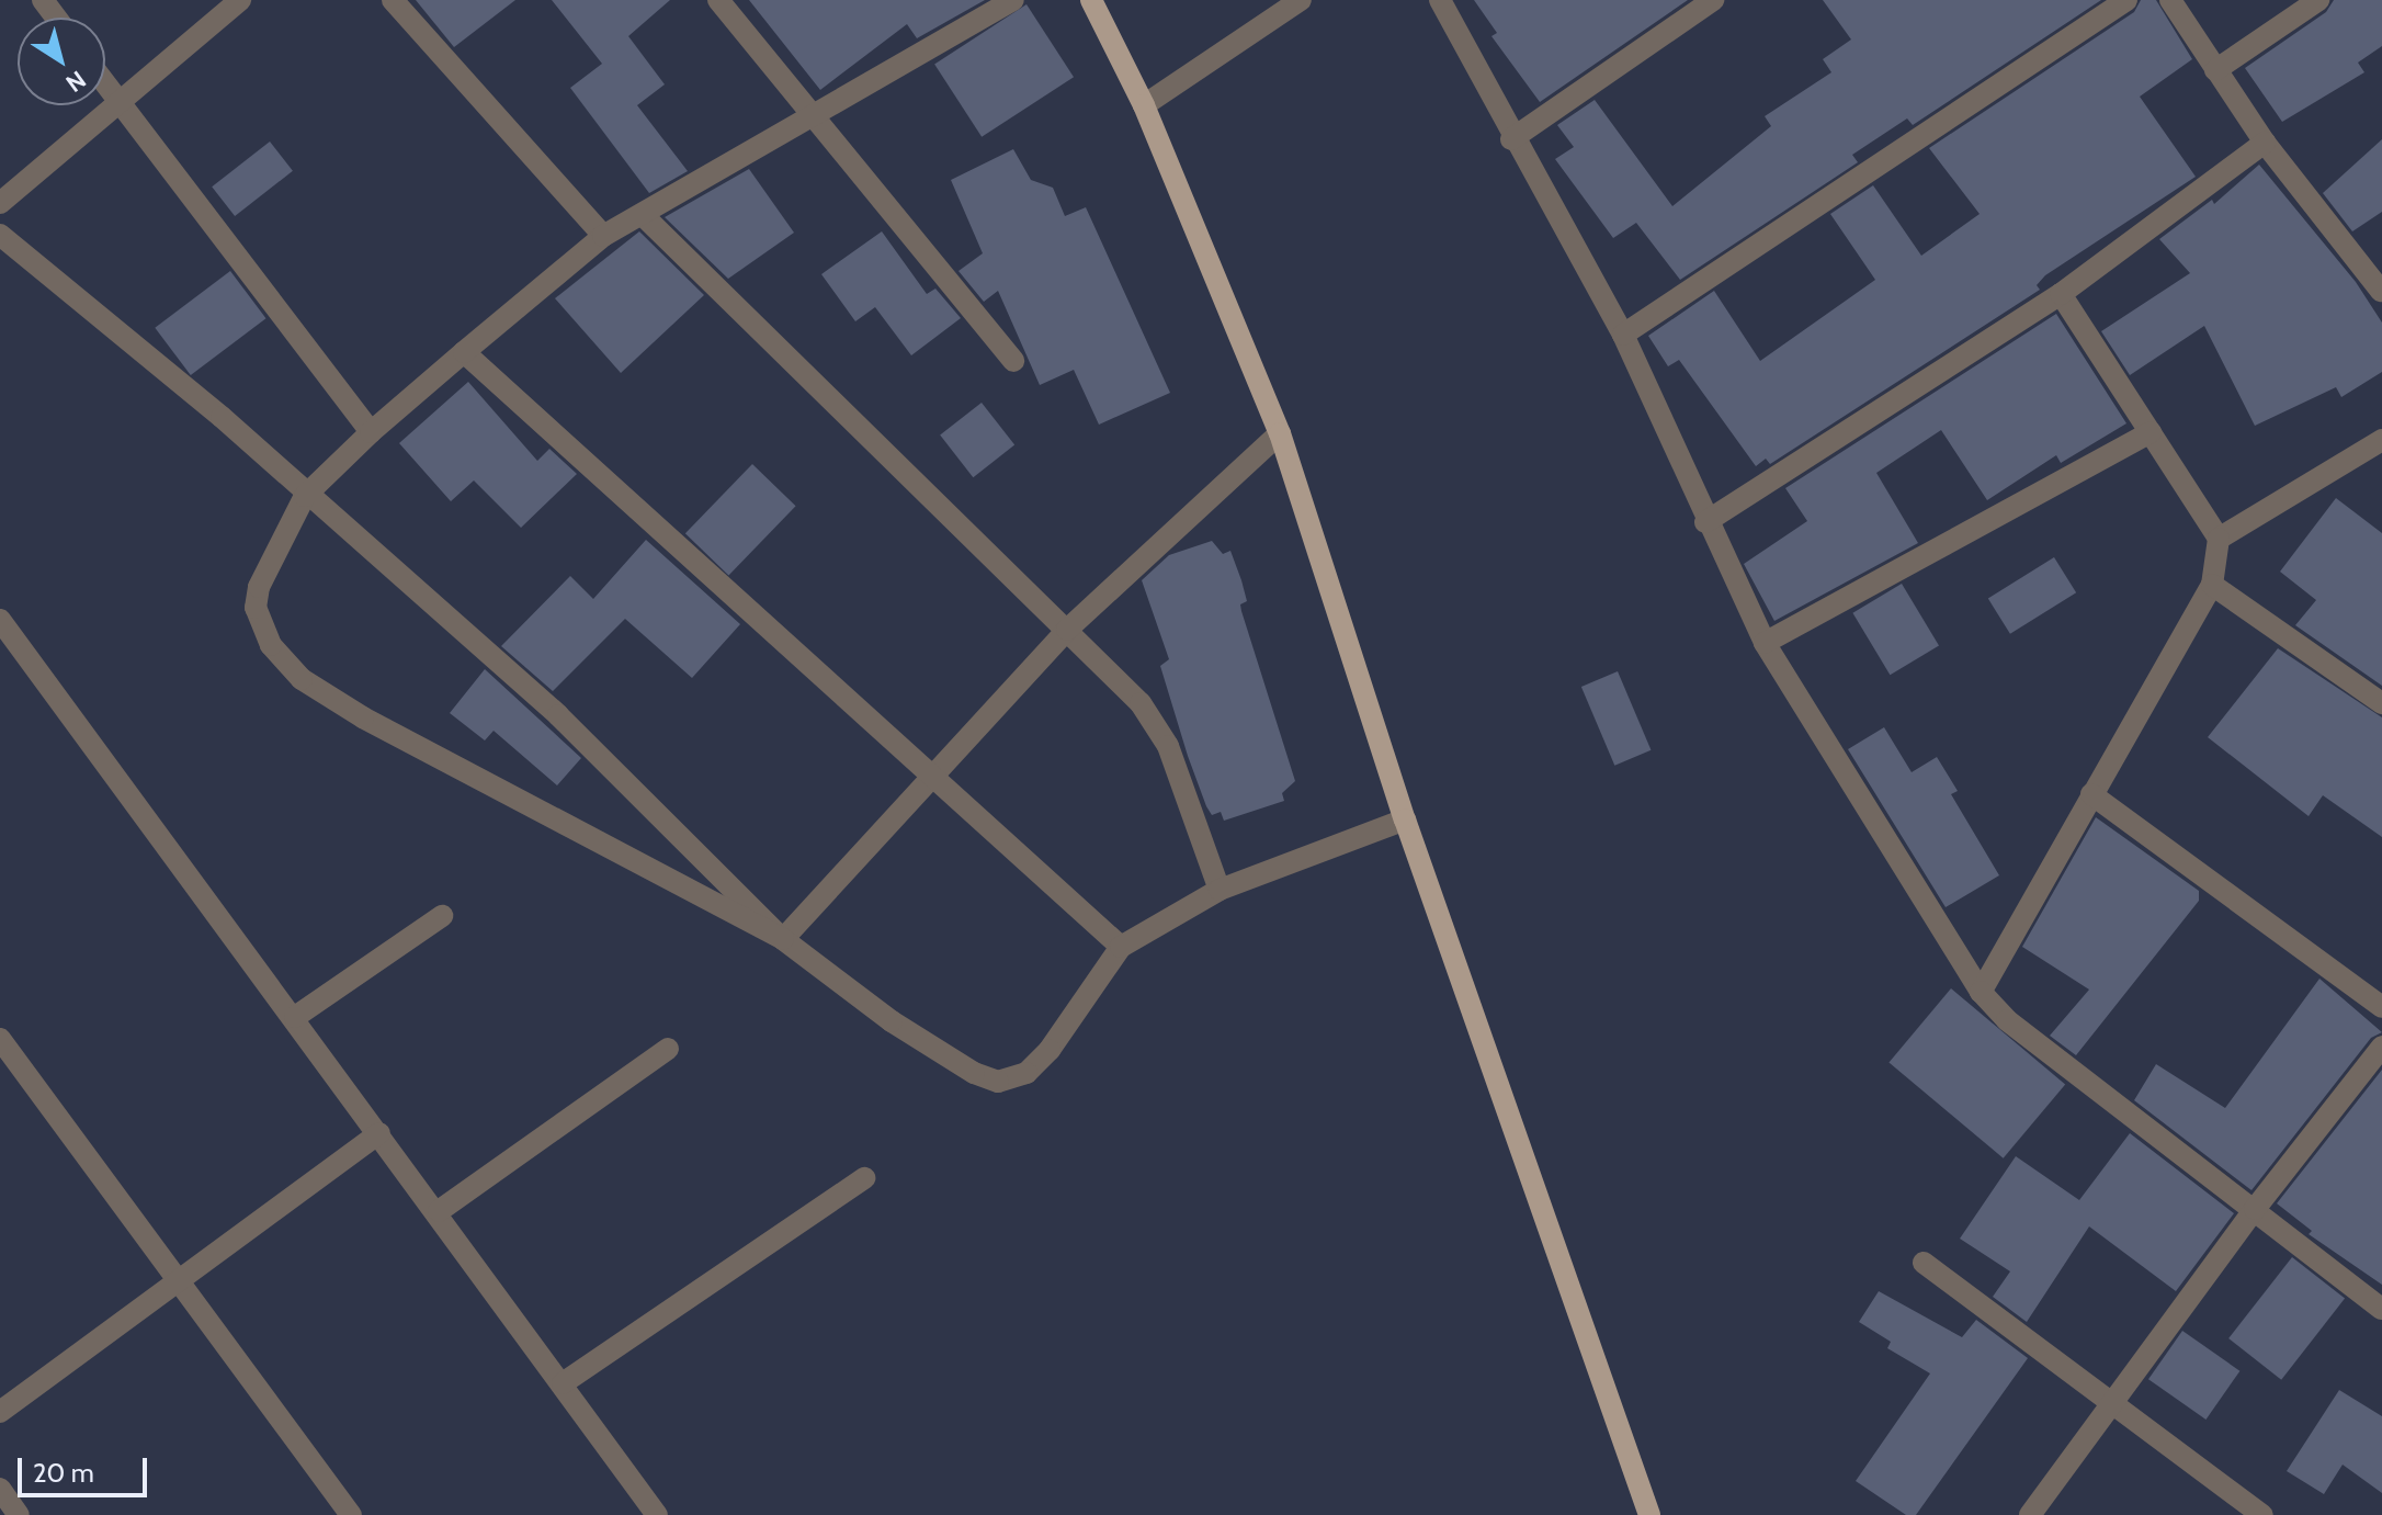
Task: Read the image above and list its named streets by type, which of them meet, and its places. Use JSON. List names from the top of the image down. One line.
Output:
{"scale_bar":"20 m","north":"bottom right"}
